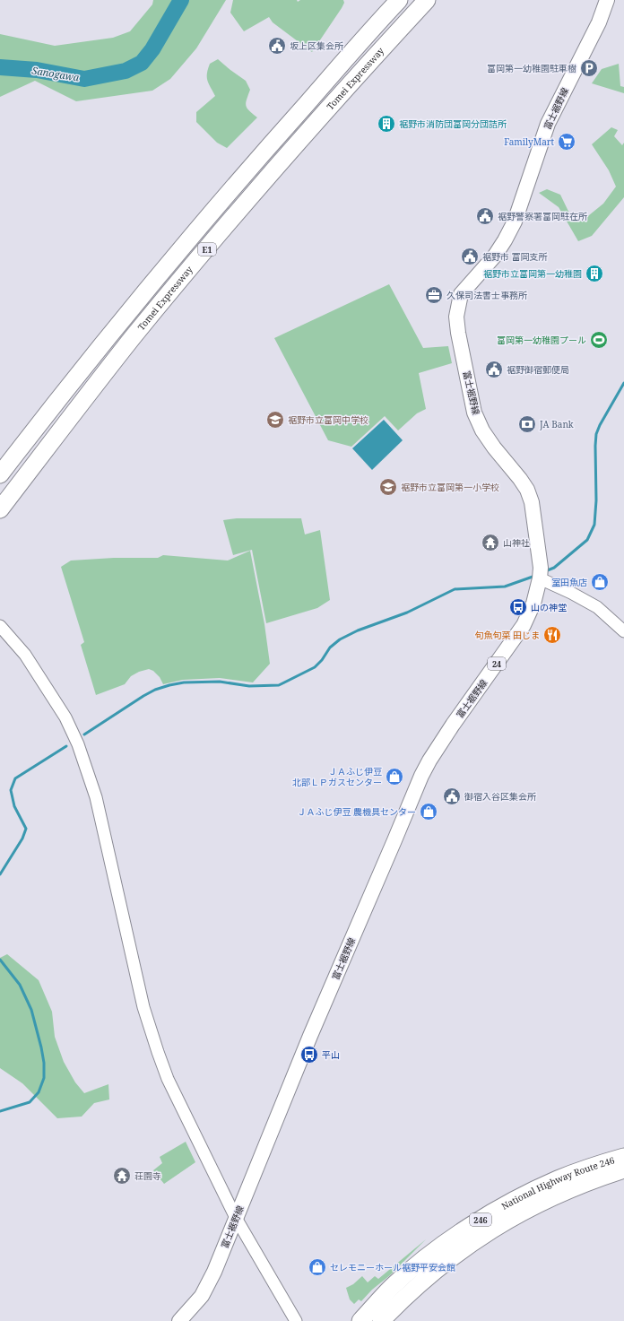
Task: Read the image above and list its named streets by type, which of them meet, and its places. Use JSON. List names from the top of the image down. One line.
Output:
{"streets":{"highway":["Tomei Expressway","E1","National Highway Route 246","246"],"main road":["富士裾野線","24"]},"water":["Sanogawa"],"places":{"public building":["坂上区集会所","裾野警察署富岡駐在所","裾野市 富岡支所","裾野御宿郵便局","御宿入谷区集会所"],"parking":["富岡第一幼稚園駐車樹"],"building":["裾野市消防団富岡分団詰所","裾野市立富岡第一幼稚園"],"supermarket":["FamilyMart"],"office":["久保司法書士事務所"],"sports":["富岡第一幼稚園プール"],"school or university":["裾野市立富岡中学校","裾野市立富岡第一小学校"],"bank":["JA Bank"],"temple":["山神社","荘園寺"],"shop":["室田魚店","ＪＡふじ伊豆 北部ＬＰガスセンター","ＪＡふじ伊豆 農機具センター","セレモニーホール裾野平安会館"],"bus stop":["山の神堂","平山"],"restaurant":["旬魚旬菜 田じま"]}}
